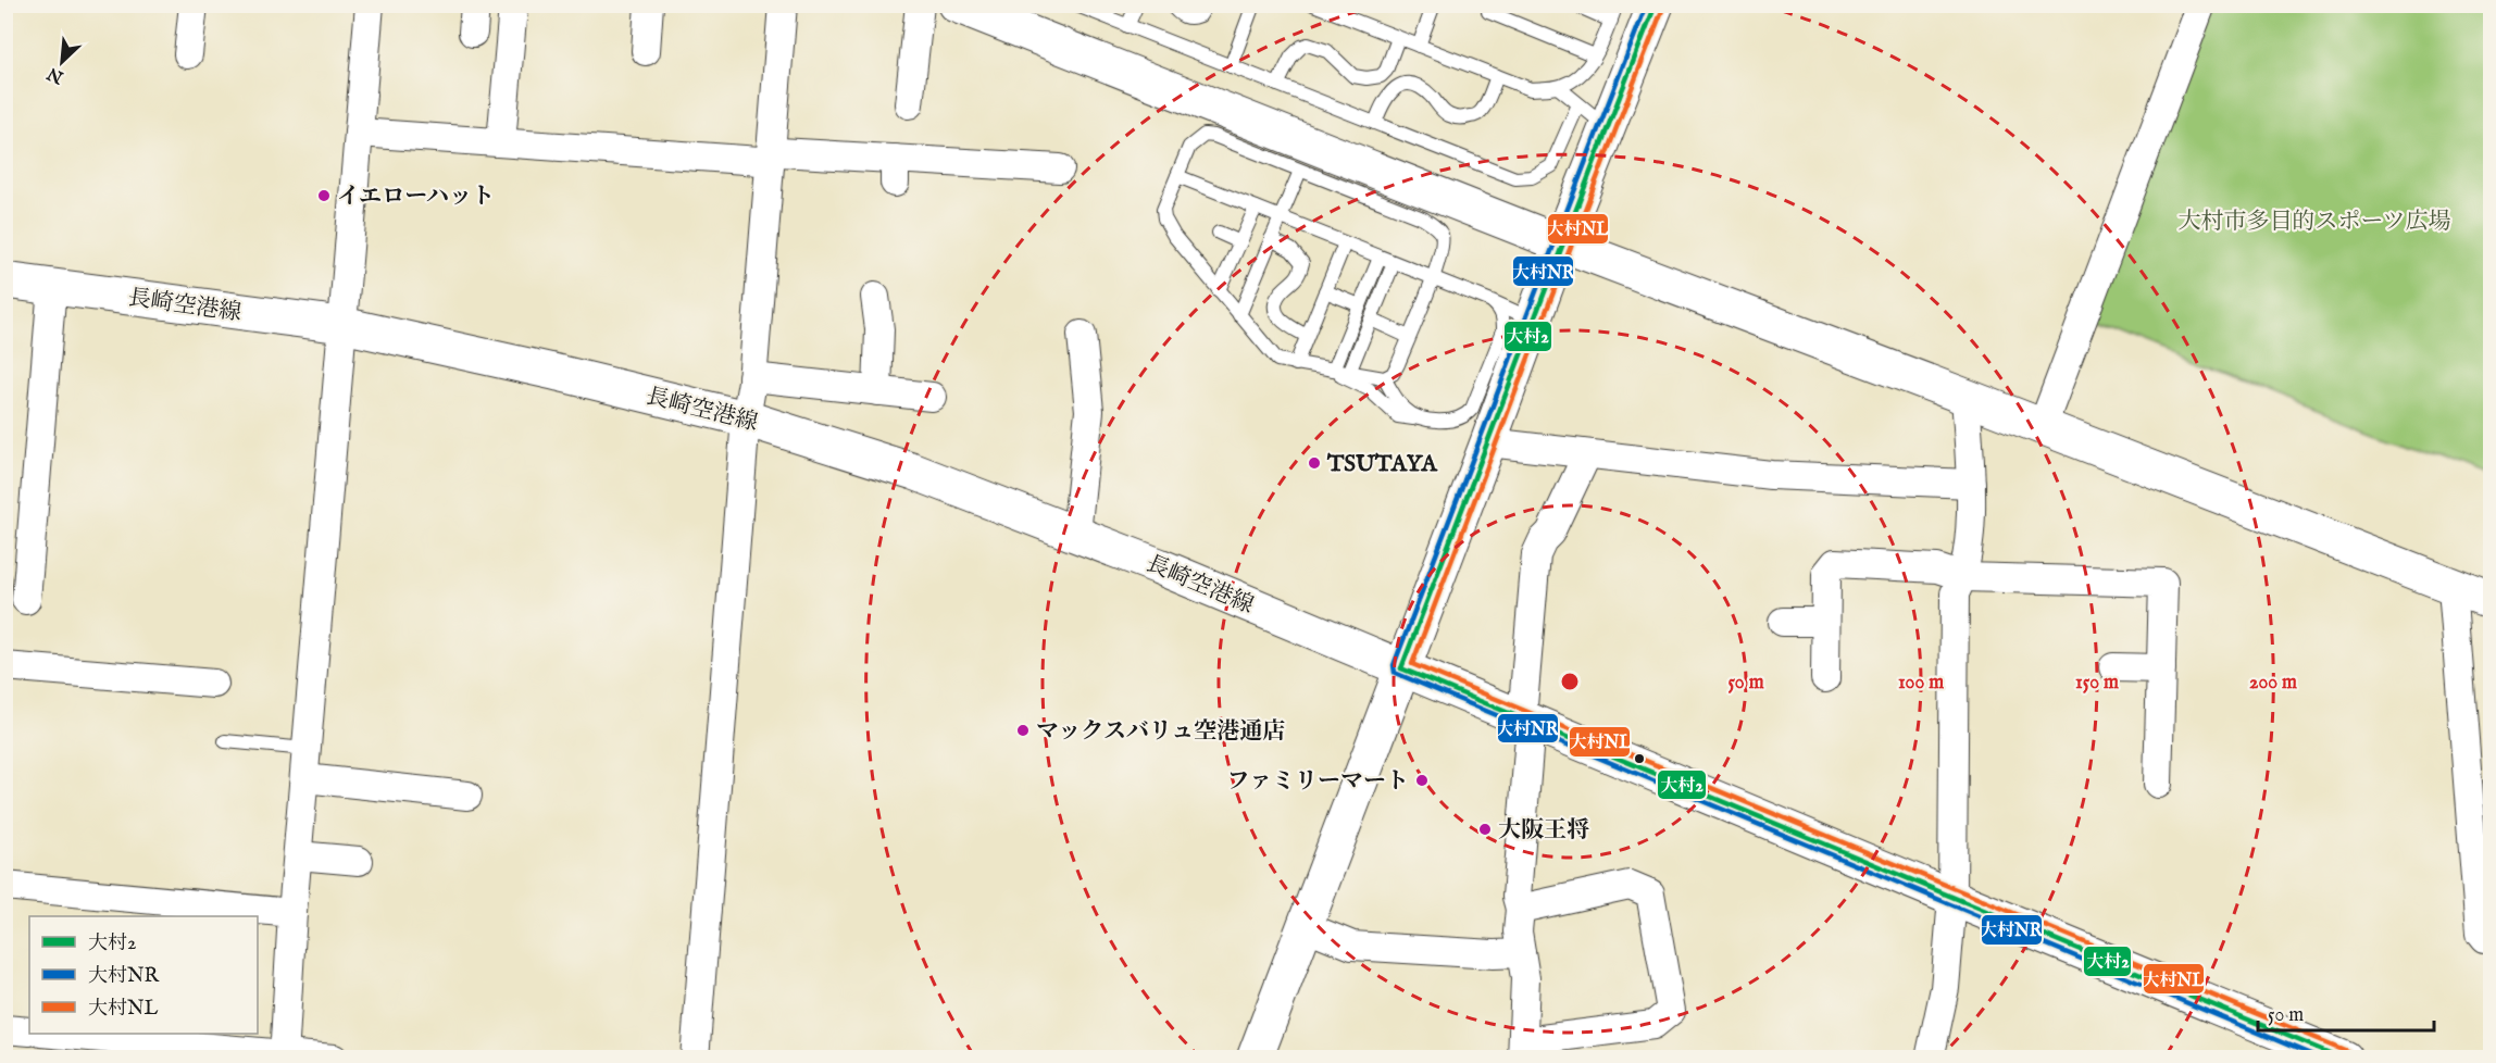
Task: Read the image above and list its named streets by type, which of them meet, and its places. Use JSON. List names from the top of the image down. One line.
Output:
{"streets":{"street":["長崎空港線"]},"parks":["大村市多目的スポーツ広場"],"places":["イエローハット","TSUTAYA","マックスバリュ空港通店","ファミリーマート","大阪王将"],"lines":["transit line 大村2","transit line 大村NR","transit line 大村NL"],"legend":["大村2","大村NR","大村NL"],"scale_bar":"50 m","north":"bottom left","rings":["50 m","100 m","150 m","200 m"]}
